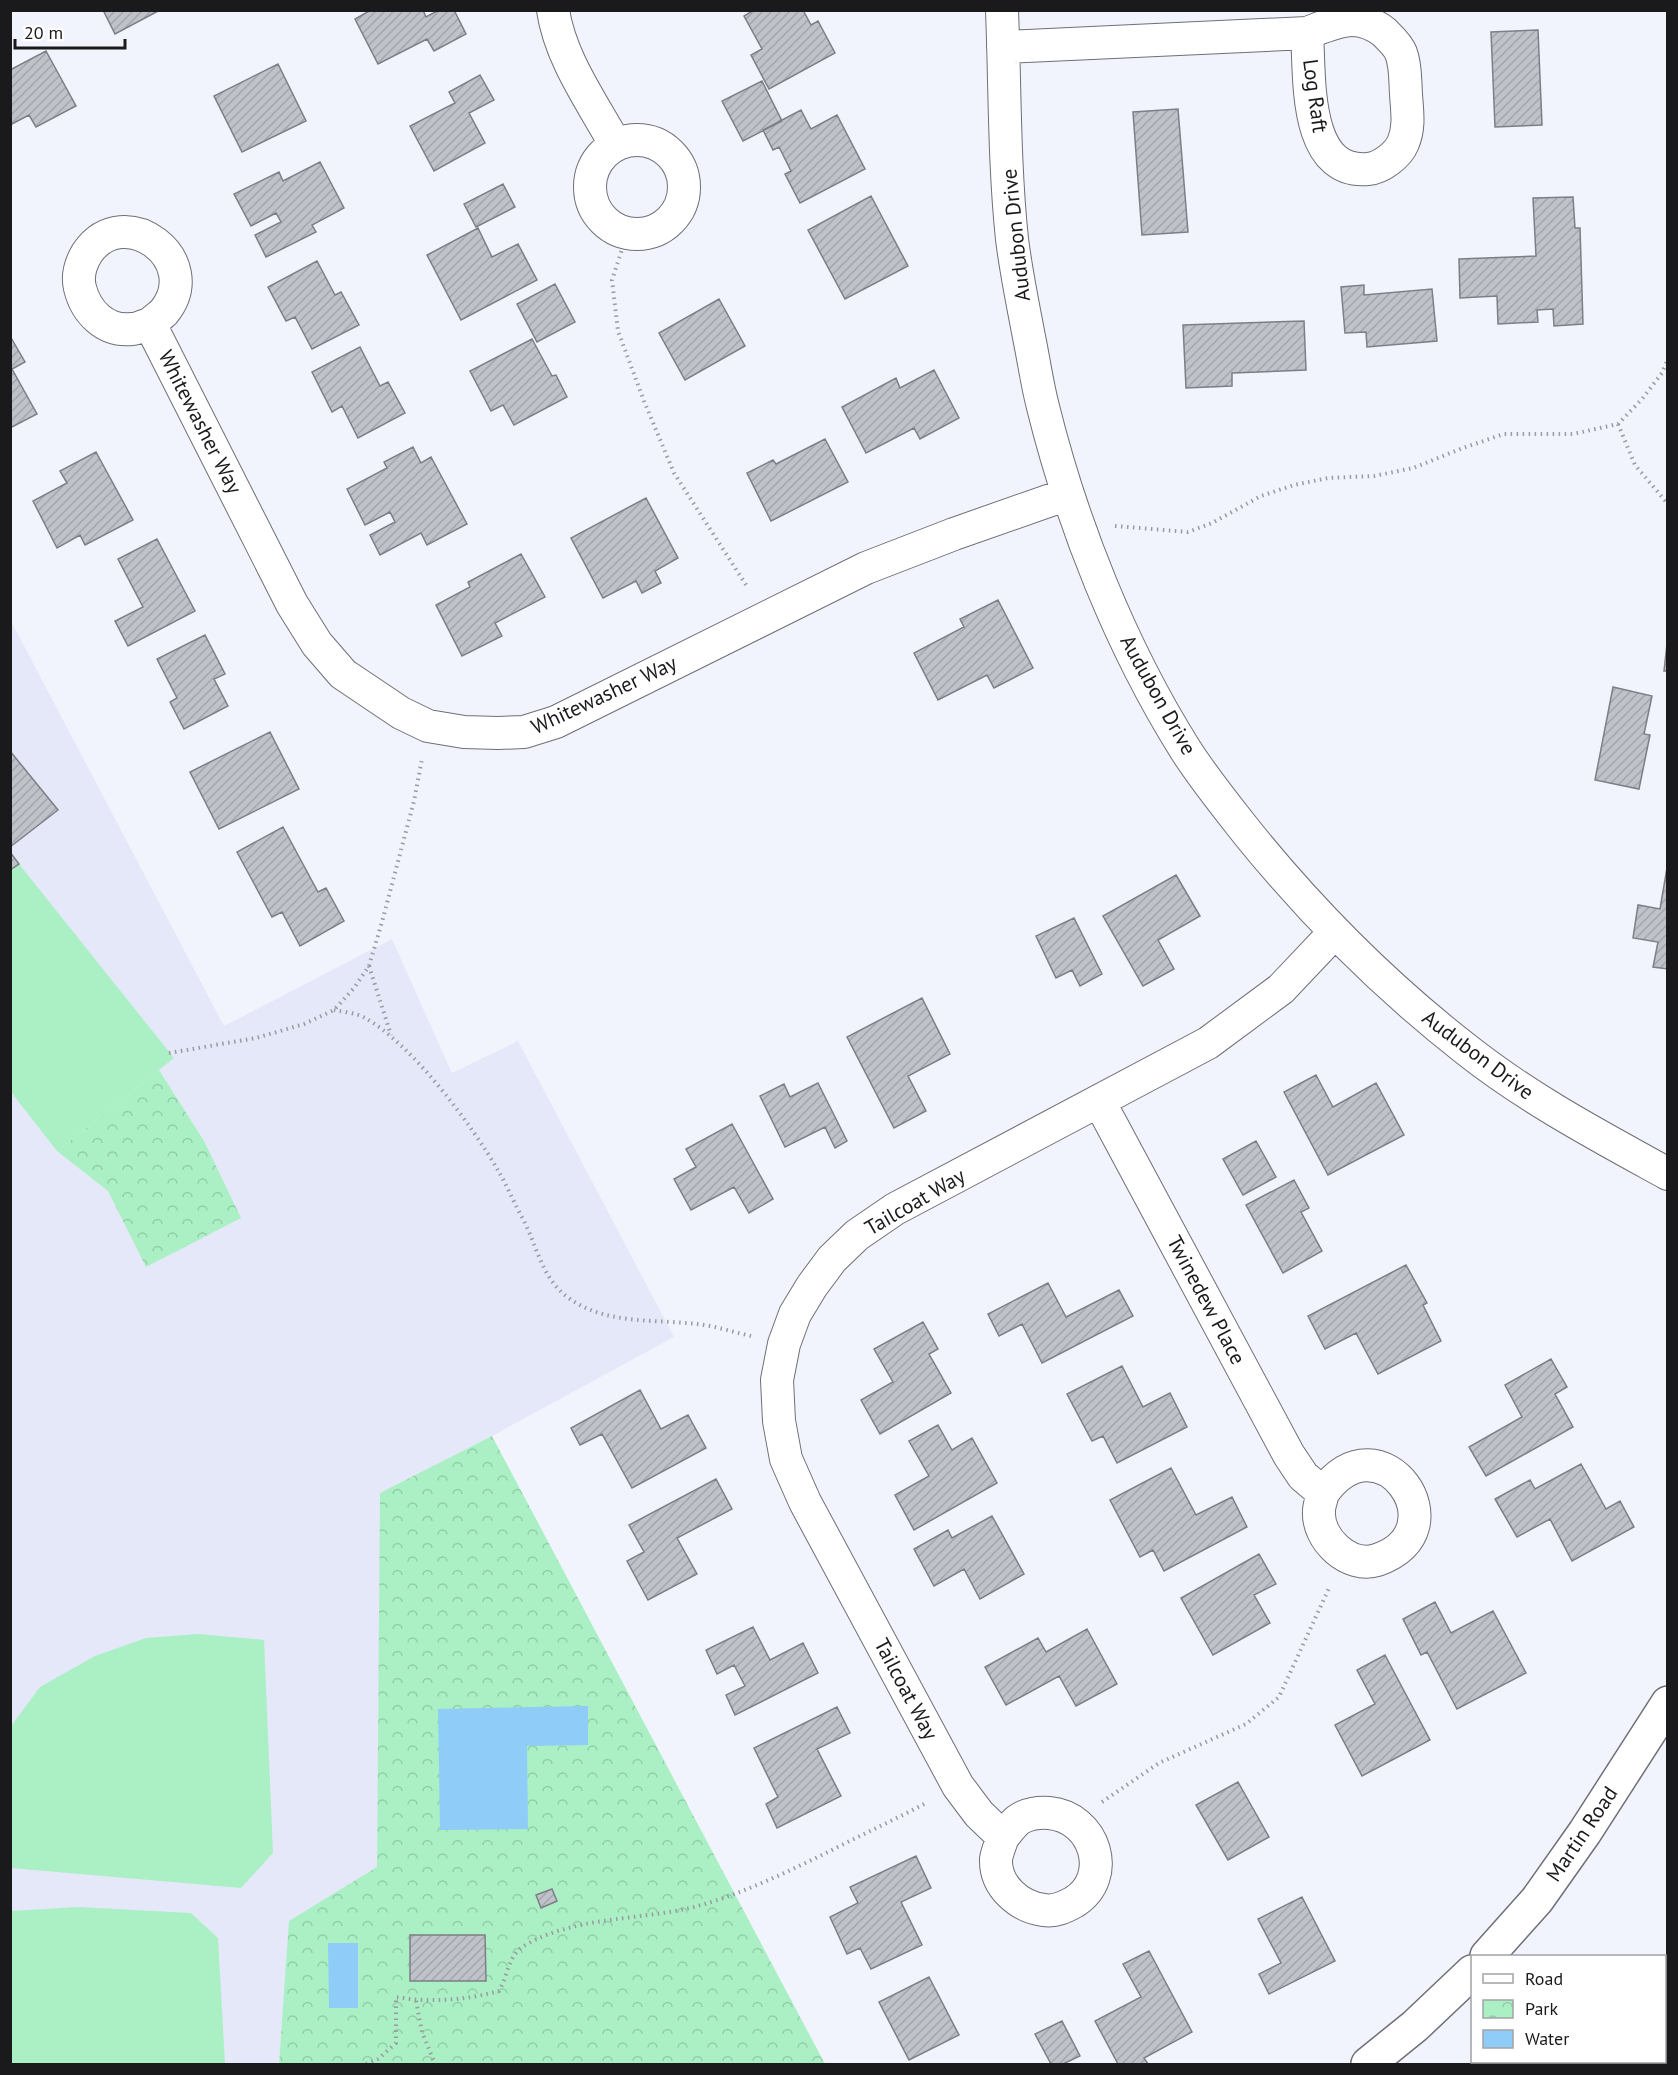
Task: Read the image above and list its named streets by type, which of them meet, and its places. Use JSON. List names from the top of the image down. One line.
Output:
{"streets":{"street":["Log Raft","Audubon Drive","Whitewasher Way","Tailcoat Way","Twinedew Place","Martin Road"]},"crossings":[["Log Raft","Audubon Drive"],["Audubon Drive","Whitewasher Way"],["Audubon Drive","Tailcoat Way"],["Tailcoat Way","Twinedew Place"]],"legend":["Road","Park","Water"],"scale_bar":"20 m"}
